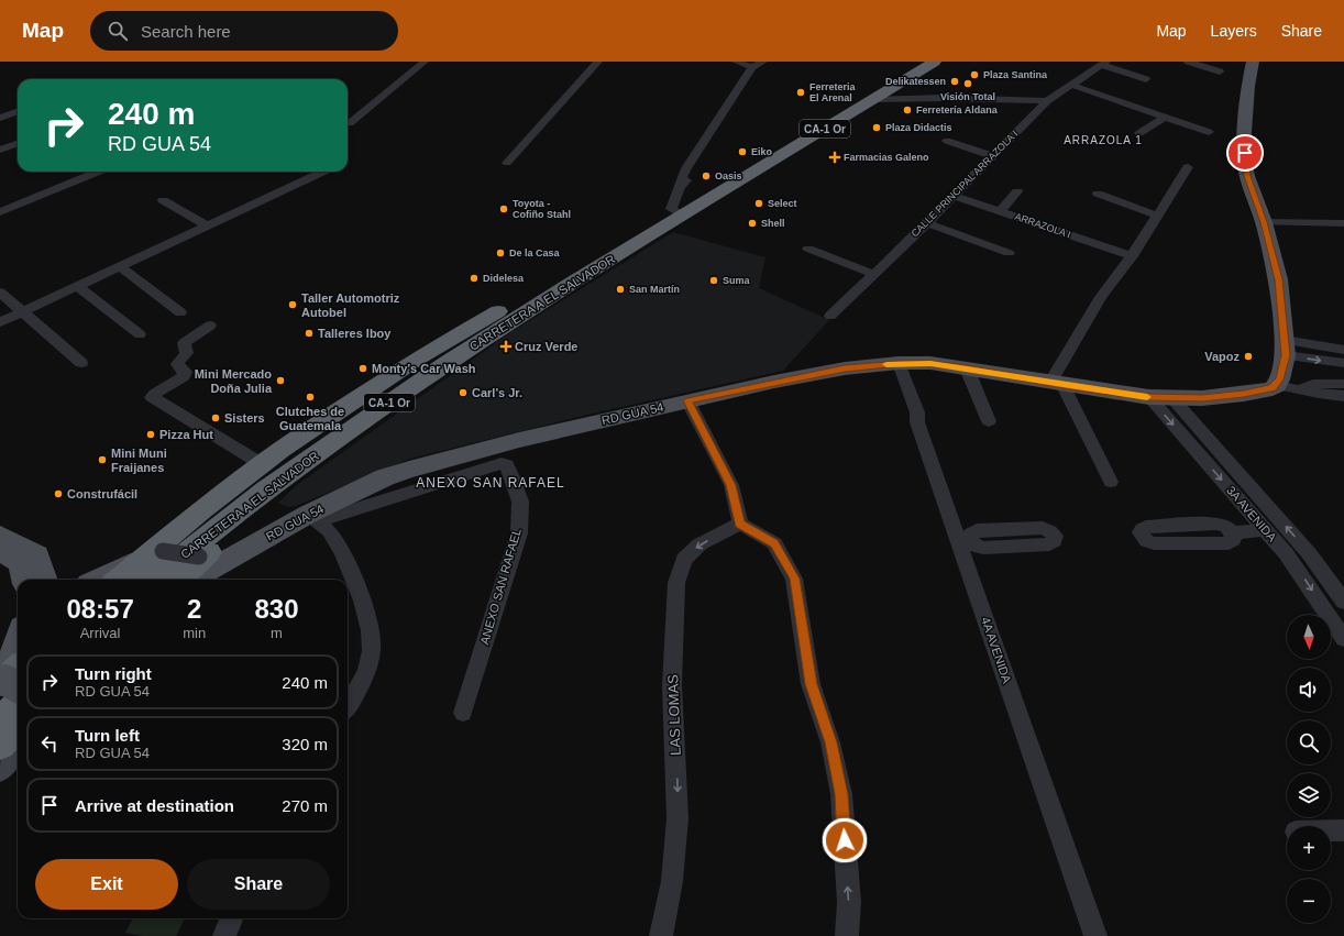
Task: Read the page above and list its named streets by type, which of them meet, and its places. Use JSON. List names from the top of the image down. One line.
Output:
{"streets":{"highway":["CA-1 Or","CARRETERA A EL SALVADOR"],"main road":["RD GUA 54"],"street":["CALLE PRINCIPAL ARRAZOLA I","ARRAZOLA I","3A AVENIDA","ANEXO SAN RAFAEL","4A AVENIDA","LAS LOMAS"]},"crossings":[["CA-1 Or","CARRETERA A EL SALVADOR"],["CALLE PRINCIPAL ARRAZOLA I","ARRAZOLA I"],["RD GUA 54","3A AVENIDA"],["RD GUA 54","ANEXO SAN RAFAEL"],["RD GUA 54","4A AVENIDA"]],"one_way":["LAS LOMAS"],"districts":["ARRAZOLA 1","ANEXO SAN RAFAEL"],"places":{"other":["Plaza Santina","Delikatessen","Visión Total","Ferreteria El Arenal","Ferretería Aldana","Plaza Didactis","Eiko","Oasis","Select","Toyota - Cofiño Stahl","Shell","De la Casa","Didelesa","Suma","San Martín","Taller Automotriz Autobel","Talleres Iboy","Vapoz","Monty's Car Wash","Mini Mercado Doña Julia","Carl's Jr.","Clutches de Guatemala","Sisters","Pizza Hut","Mini Muni Fraijanes","Construfácil"],"health":["Farmacias Galeno","Cruz Verde"]},"north":"bottom","page":{"header":"Map","search":"Search here","nav":["Map","Layers","Share"],"turn":["240 m","RD GUA 54"],"eta":["08:57","Arrival","2","min","830","m"],"map_buttons":["+","−"],"list":[{"name":"Turn right","note":"RD GUA 54","value":"240 m"},{"name":"Turn left","note":"RD GUA 54","value":"320 m"},{"name":"Arrive at destination","value":"270 m"}],"buttons":["Exit","Share"]}}
